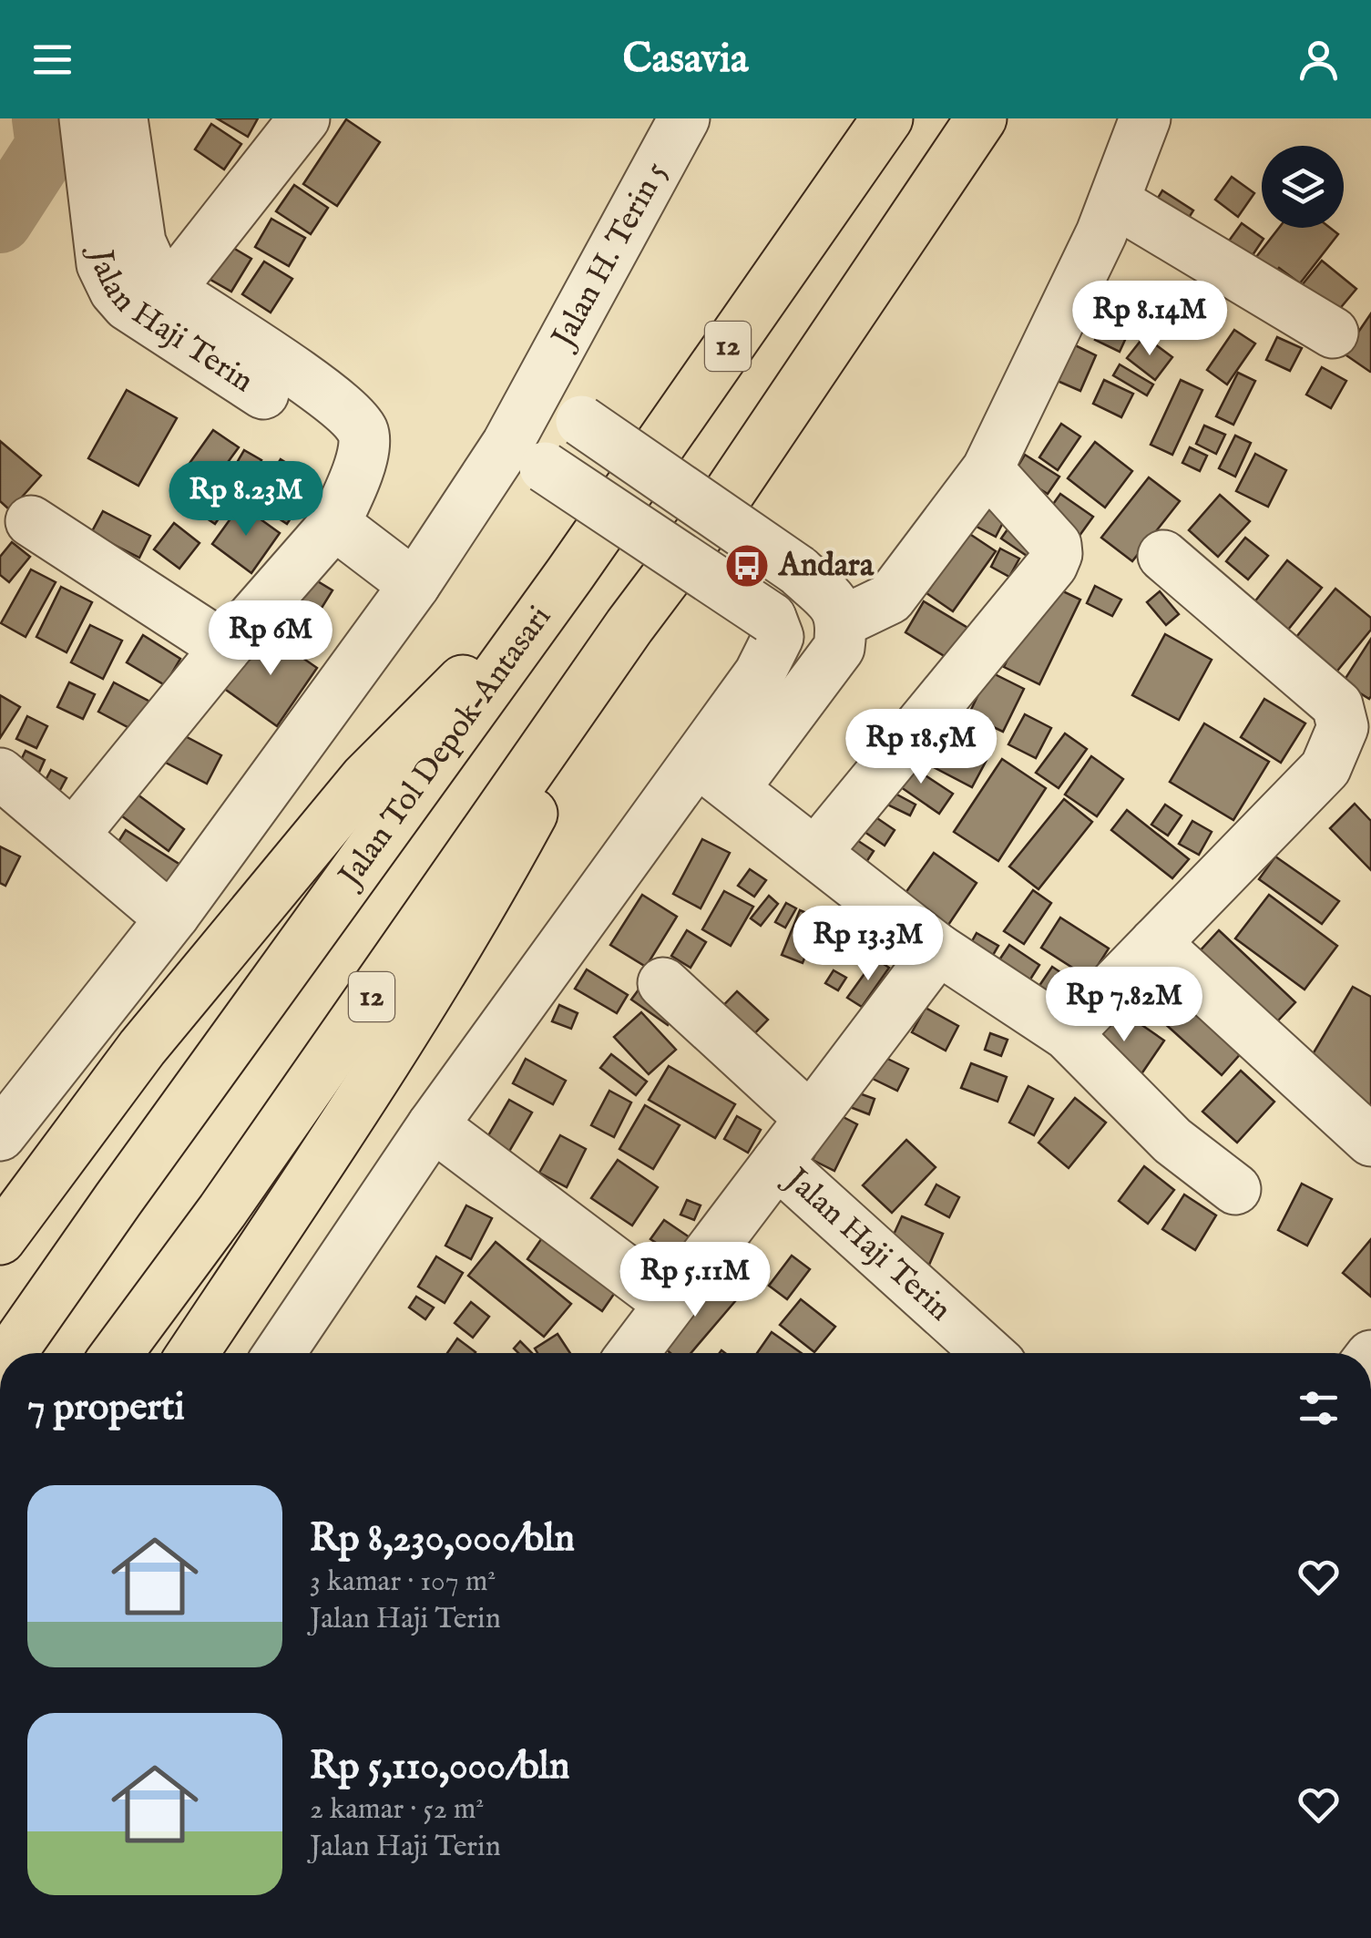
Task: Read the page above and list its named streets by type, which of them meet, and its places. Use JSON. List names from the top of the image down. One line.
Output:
{"streets":{"highway":["12","Jalan Tol Depok–Antasari"],"street":["Jalan H. Terin 5","Jalan Haji Terin"]},"places":{"bus stop":["Andara"]},"page":{"header":"Casavia","price":["Rp 8.14M","Rp 8.23M","Rp 6M","Rp 18.5M","Rp 13.3M","Rp 7.82M","Rp 5.11M"],"heading":"7 properti","list":[{"name":"Rp 8,230,000/bln","note":"3 kamar · 107 m² · Jalan Haji Terin"},{"name":"Rp 5,110,000/bln","note":"2 kamar · 52 m² · Jalan Haji Terin"}]}}
